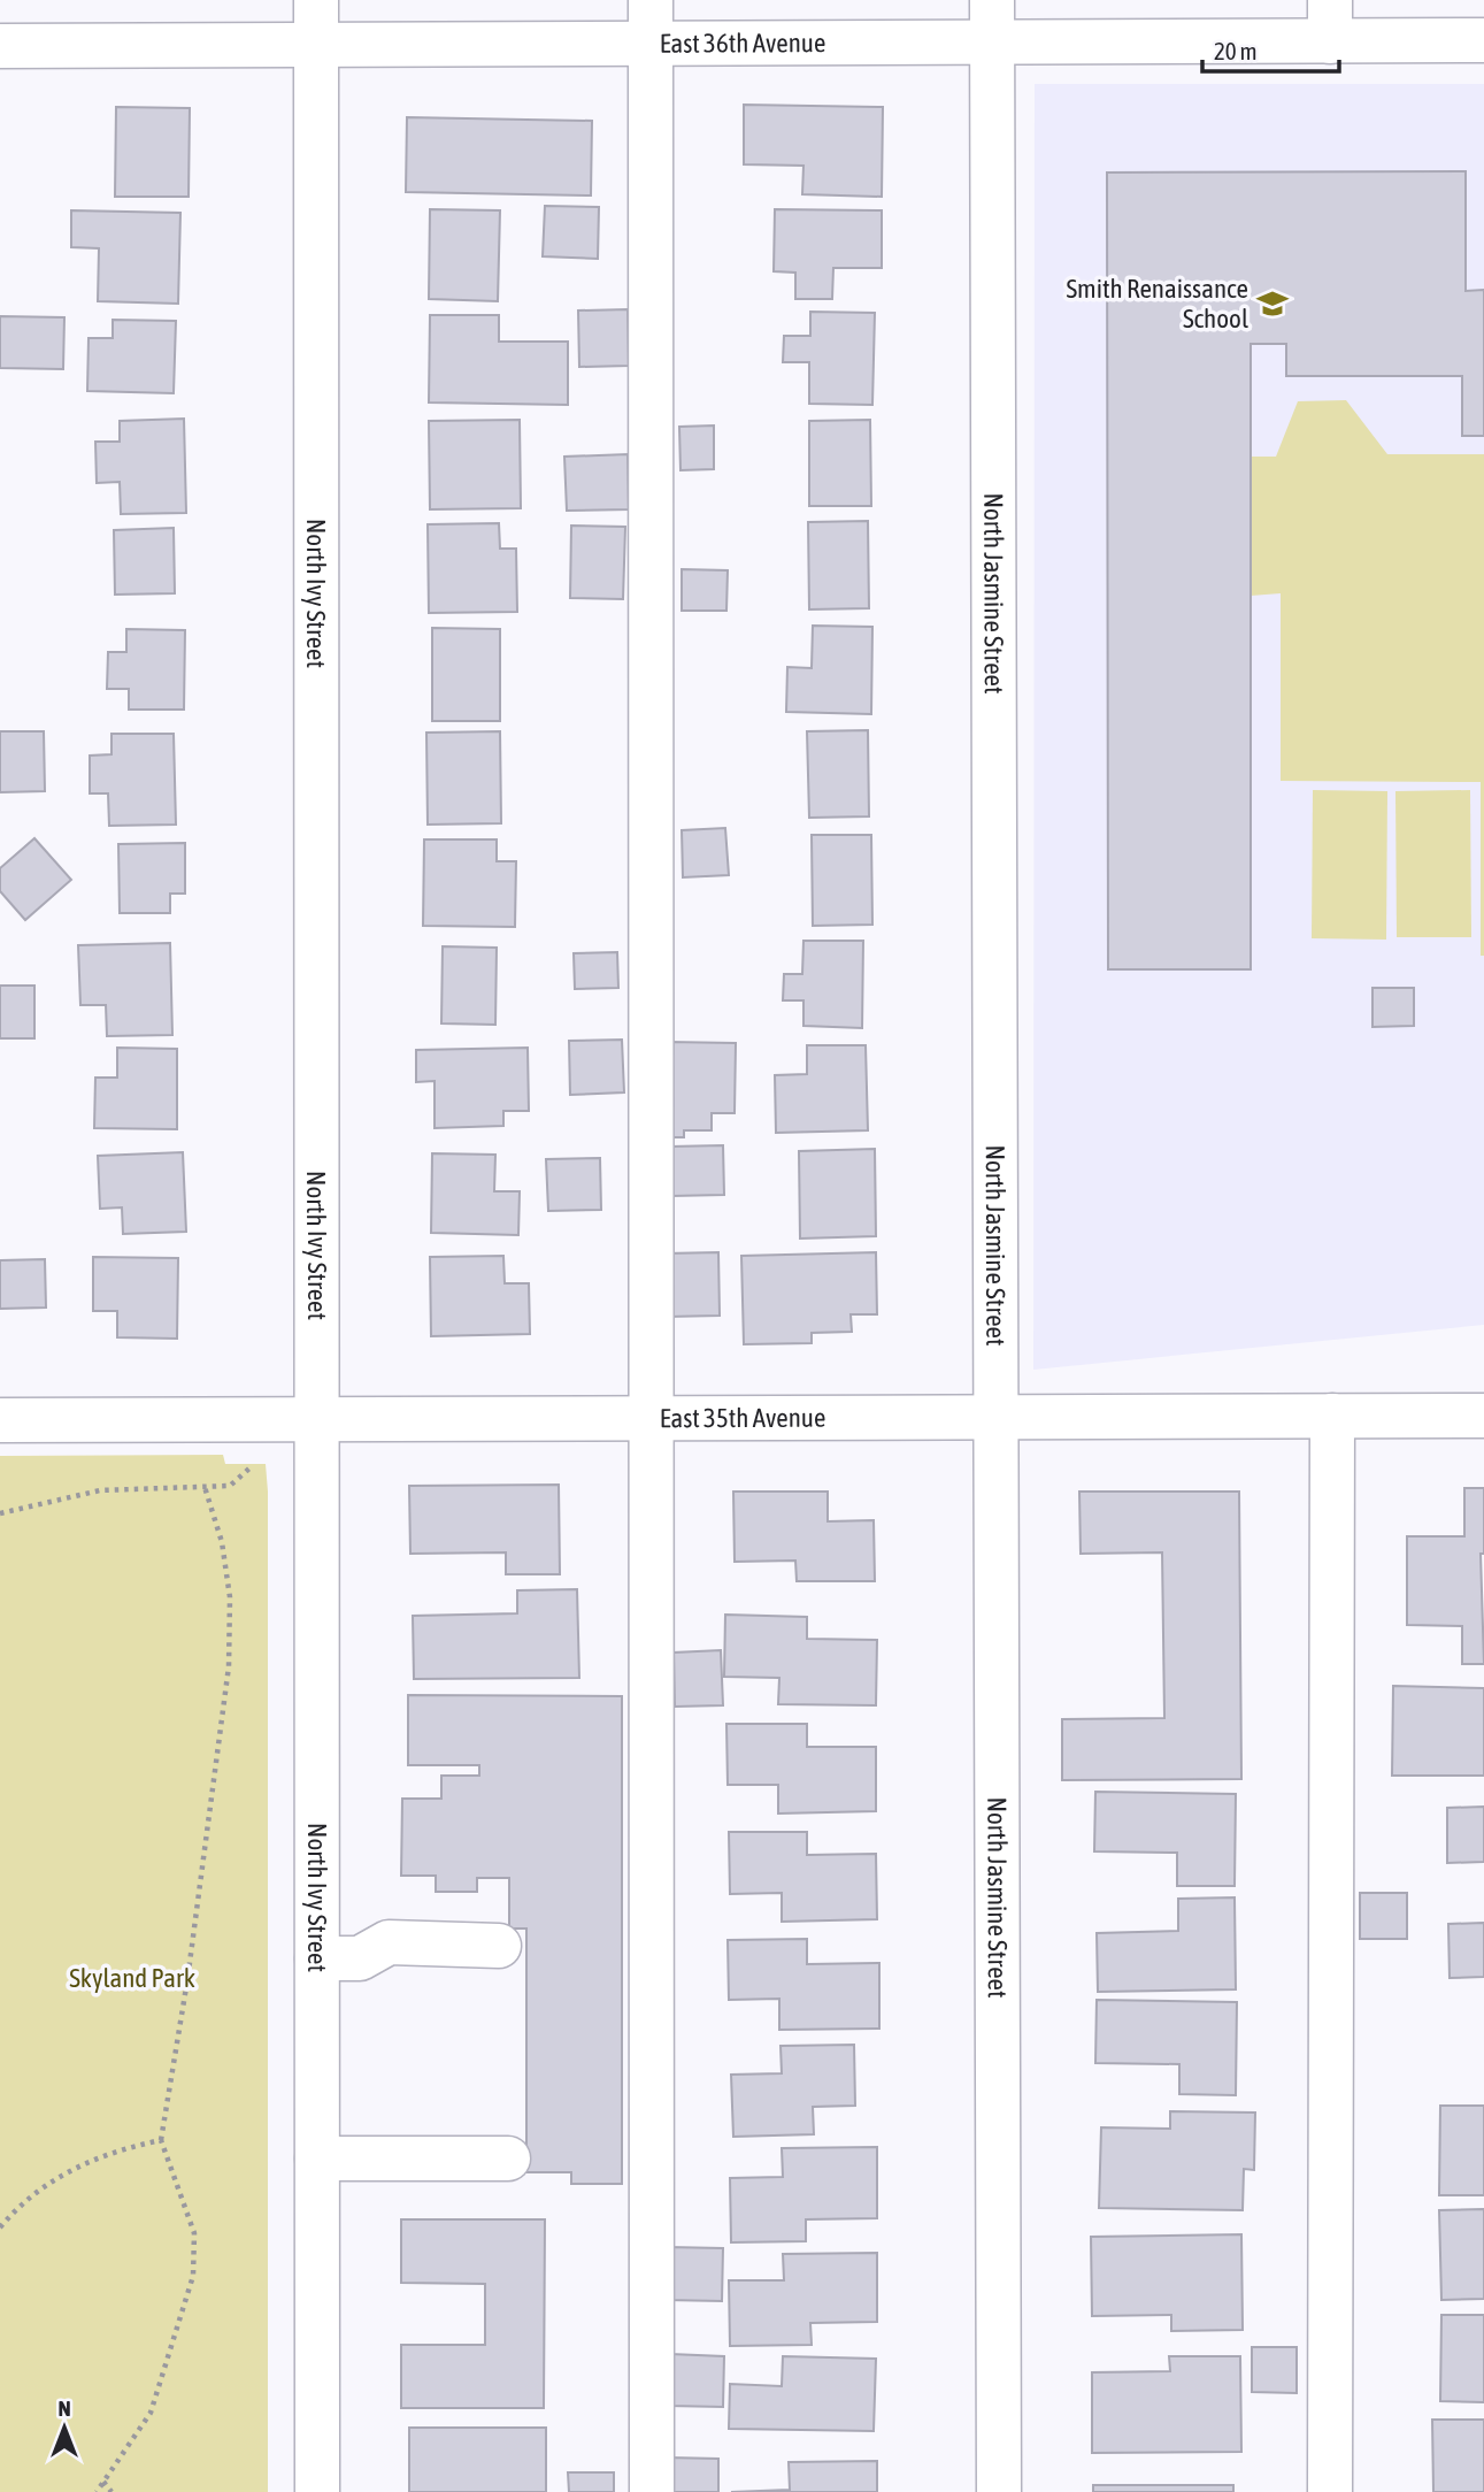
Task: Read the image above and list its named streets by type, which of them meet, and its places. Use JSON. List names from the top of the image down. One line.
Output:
{"streets":{"street":["East 36th Avenue","North Ivy Street","North Jasmine Street","East 35th Avenue"]},"crossings":[["East 36th Avenue","North Ivy Street"],["East 36th Avenue","North Jasmine Street"],["North Ivy Street","East 35th Avenue"],["North Jasmine Street","East 35th Avenue"]],"parks":["Skyland Park"],"places":{"school or university":["Smith Renaissance School"]},"scale_bar":"20 m","north":"top"}
